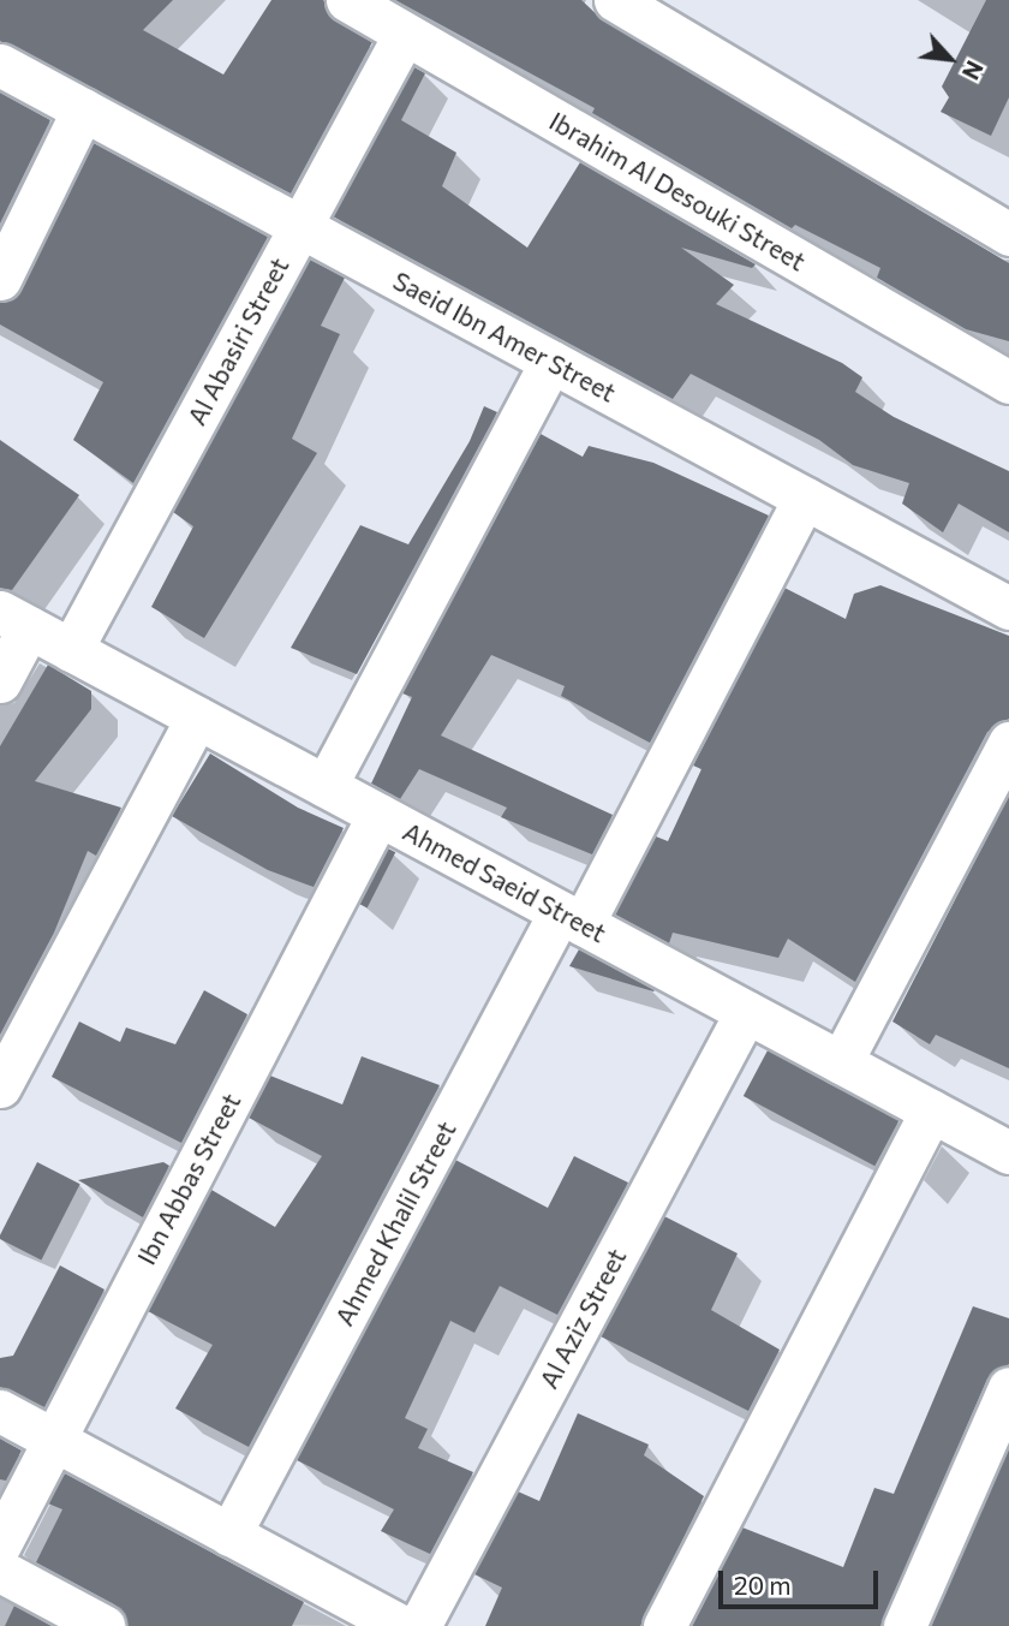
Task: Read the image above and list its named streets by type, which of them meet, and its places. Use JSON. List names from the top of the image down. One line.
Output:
{"streets":{"street":["Ibrahim Al Desouki Street","Saeid Ibn Amer Street","Al Abasiri Street","Ahmed Saeid Street","Ibn Abbas Street","Ahmed Khalil Street","Al Aziz Street"]},"crossings":[["Ibrahim Al Desouki Street","Al Abasiri Street"],["Saeid Ibn Amer Street","Al Abasiri Street"],["Saeid Ibn Amer Street","Ahmed Khalil Street"],["Al Abasiri Street","Ahmed Saeid Street"],["Ahmed Saeid Street","Ibn Abbas Street"],["Ahmed Saeid Street","Ahmed Khalil Street"],["Ahmed Saeid Street","Al Aziz Street"]],"scale_bar":"20 m","north":"bottom right"}
